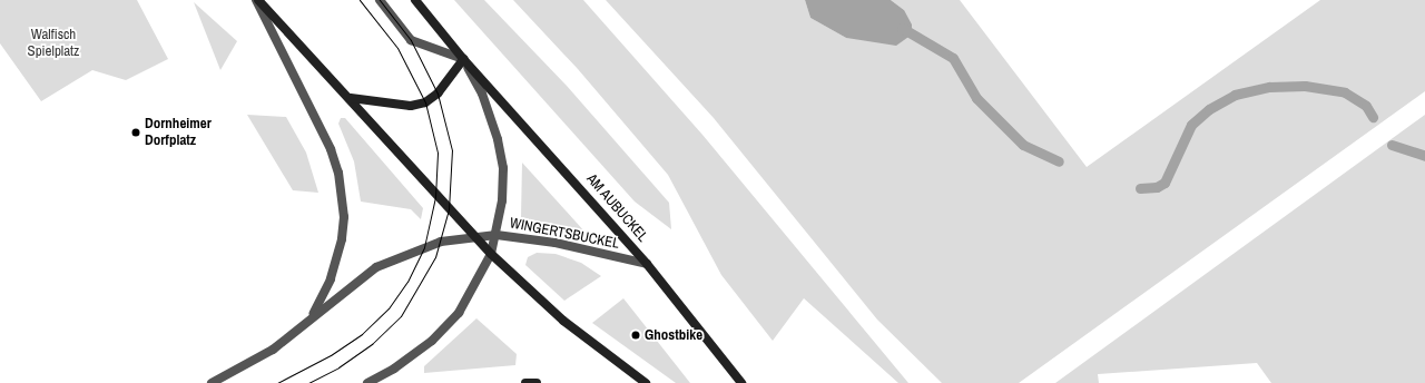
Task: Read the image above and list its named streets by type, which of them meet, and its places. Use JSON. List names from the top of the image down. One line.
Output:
{"streets":{"main road":["AM AUBUCKEL"],"street":["WINGERTSBUCKEL"]},"crossings":[["AM AUBUCKEL","WINGERTSBUCKEL"]],"parks":["Walfisch Spielplatz"],"places":["Dornheimer Dorfplatz","Ghostbike"]}
